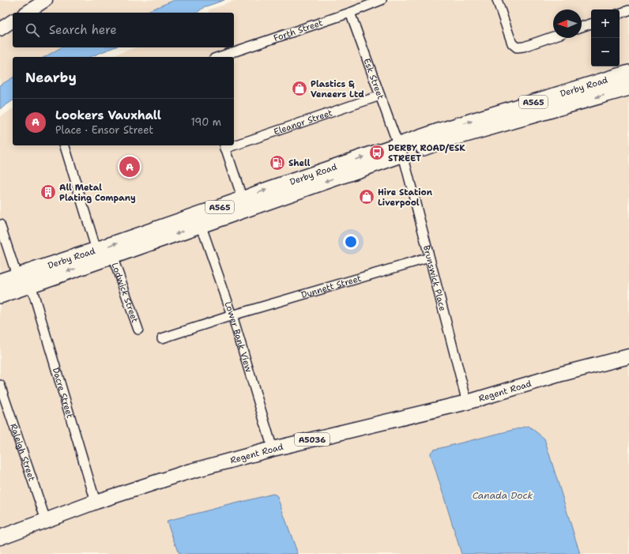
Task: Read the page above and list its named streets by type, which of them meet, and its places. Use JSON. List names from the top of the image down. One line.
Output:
{"streets":{"highway":["Derby Road","A565"],"main road":["Regent Road","A5036"],"street":["Forth Street","Esk Street","Eleanor Street","Brunswick Place","Dunnett Street","Lodwick Street","Lower Bank View","Dacre Street","Raleigh Street"]},"crossings":[["Forth Street","Esk Street"],["Esk Street","Derby Road"],["Esk Street","Eleanor Street"],["Esk Street","Brunswick Place"],["Derby Road","Brunswick Place"],["Derby Road","Lodwick Street"],["Derby Road","Lower Bank View"],["Derby Road","Dacre Street"],["Brunswick Place","Dunnett Street"],["Brunswick Place","Regent Road"],["Dunnett Street","Lower Bank View"],["Lower Bank View","Regent Road"],["Regent Road","Dacre Street"],["Regent Road","Raleigh Street"]],"water":["Canada Dock"],"places":{"shop":["Plastics & Veneers Ltd","Hire Station Liverpool"],"bus stop":["DERBY ROAD/ESK STREET"],"fuel station":["Shell"],"building":["All Metal Plating Company"]},"north":"left","page":{"map_buttons":["+","−"],"search":"Search here","heading":"Nearby","list":[{"mark":"A","name":"Lookers Vauxhall","note":"Place · Ensor Street","value":"190 m"}],"pins":"A"}}
